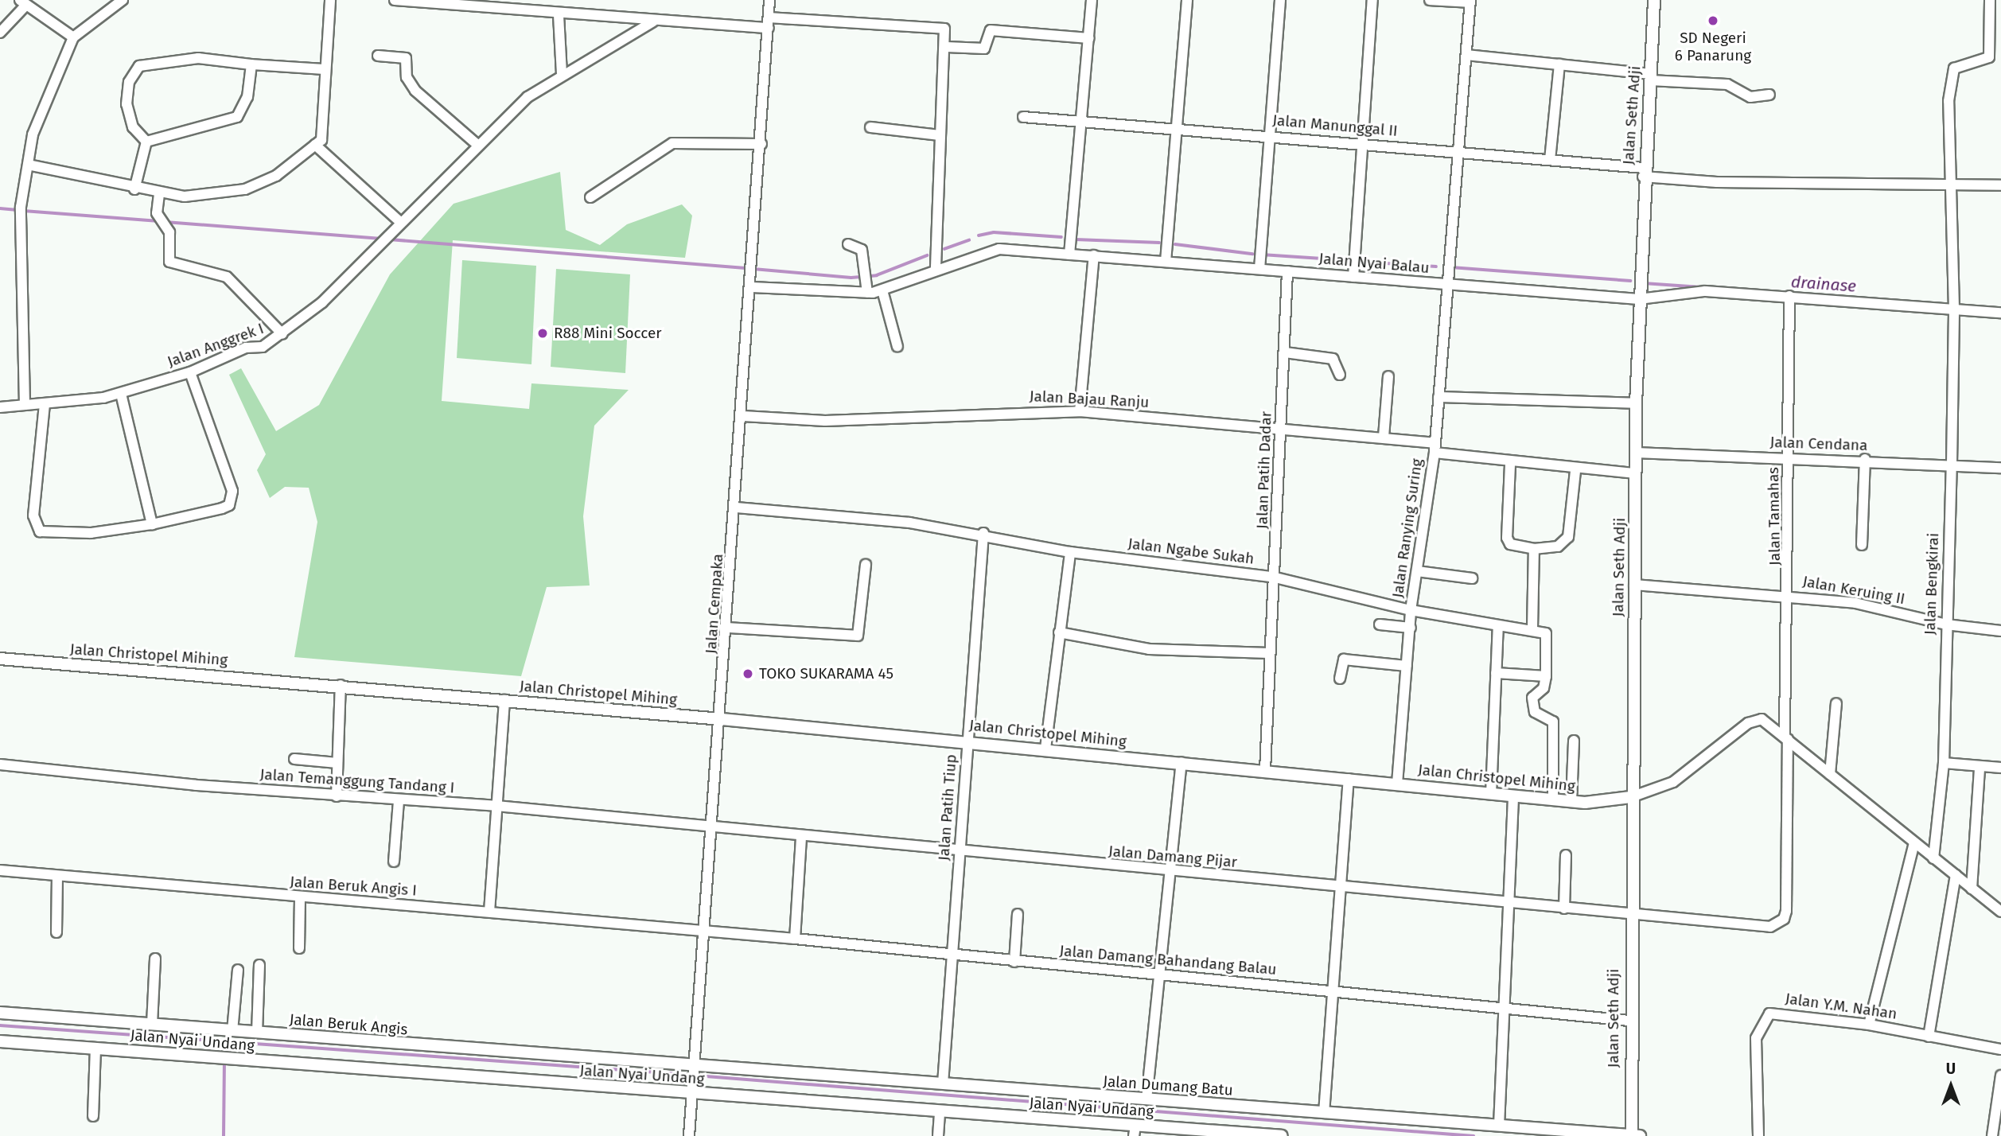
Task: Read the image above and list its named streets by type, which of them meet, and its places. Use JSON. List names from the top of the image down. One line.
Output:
{"streets":{"street":["Jalan Seth Adji","Jalan Manunggal II","Jalan Nyai Balau","Jalan Anggrek I","Jalan Bajau Ranju","Jalan Cendana","Jalan Patih Dadar","Jalan Tamahas","Jalan Ranying Suring","Jalan Ngabe Sukah","Jalan Bengkirai","Jalan Keruing II","Jalan Cempaka","Jalan Christopel Mihing","Jalan Temanggung Tandang I","Jalan Patih Tiup","Jalan Damang Pijar","Jalan Beruk Angis I","Jalan Damang Bahandang Balau","Jalan Y.M. Nahan","Jalan Beruk Angis","Jalan Nyai Undang","Jalan Dumang Batu"]},"crossings":[["Jalan Seth Adji","Jalan Manunggal II"],["Jalan Seth Adji","Jalan Nyai Balau"],["Jalan Seth Adji","Jalan Bajau Ranju"],["Jalan Seth Adji","Jalan Cendana"],["Jalan Seth Adji","Jalan Keruing II"],["Jalan Seth Adji","Jalan Christopel Mihing"],["Jalan Seth Adji","Jalan Damang Pijar"],["Jalan Seth Adji","Jalan Damang Bahandang Balau"],["Jalan Seth Adji","Jalan Dumang Batu"],["Jalan Manunggal II","Jalan Ranying Suring"],["Jalan Manunggal II","Jalan Bengkirai"],["Jalan Nyai Balau","Jalan Patih Dadar"],["Jalan Nyai Balau","Jalan Tamahas"],["Jalan Nyai Balau","Jalan Ranying Suring"],["Jalan Nyai Balau","Jalan Bengkirai"],["Jalan Nyai Balau","Jalan Cempaka"],["Jalan Bajau Ranju","Jalan Patih Dadar"],["Jalan Bajau Ranju","Jalan Ranying Suring"],["Jalan Bajau Ranju","Jalan Cempaka"],["Jalan Cendana","Jalan Tamahas"],["Jalan Cendana","Jalan Bengkirai"],["Jalan Patih Dadar","Jalan Ngabe Sukah"],["Jalan Patih Dadar","Jalan Christopel Mihing"],["Jalan Tamahas","Jalan Keruing II"],["Jalan Tamahas","Jalan Christopel Mihing"],["Jalan Tamahas","Jalan Damang Pijar"],["Jalan Ranying Suring","Jalan Ngabe Sukah"],["Jalan Ranying Suring","Jalan Christopel Mihing"],["Jalan Ngabe Sukah","Jalan Cempaka"],["Jalan Ngabe Sukah","Jalan Patih Tiup"],["Jalan Bengkirai","Jalan Keruing II"],["Jalan Bengkirai","Jalan Christopel Mihing"],["Jalan Cempaka","Jalan Christopel Mihing"],["Jalan Cempaka","Jalan Temanggung Tandang I"],["Jalan Cempaka","Jalan Damang Pijar"],["Jalan Cempaka","Jalan Beruk Angis I"],["Jalan Cempaka","Jalan Damang Bahandang Balau"],["Jalan Cempaka","Jalan Beruk Angis"],["Jalan Cempaka","Jalan Nyai Undang"],["Jalan Cempaka","Jalan Dumang Batu"],["Jalan Christopel Mihing","Jalan Patih Tiup"],["Jalan Temanggung Tandang I","Jalan Damang Pijar"],["Jalan Patih Tiup","Jalan Damang Pijar"],["Jalan Patih Tiup","Jalan Damang Bahandang Balau"],["Jalan Patih Tiup","Jalan Dumang Batu"],["Jalan Beruk Angis I","Jalan Damang Bahandang Balau"],["Jalan Beruk Angis","Jalan Dumang Batu"]],"water":["drainase"],"places":["SD Negeri 6 Panarung","R88 Mini Soccer","TOKO SUKARAMA 45"],"north":"top"}
